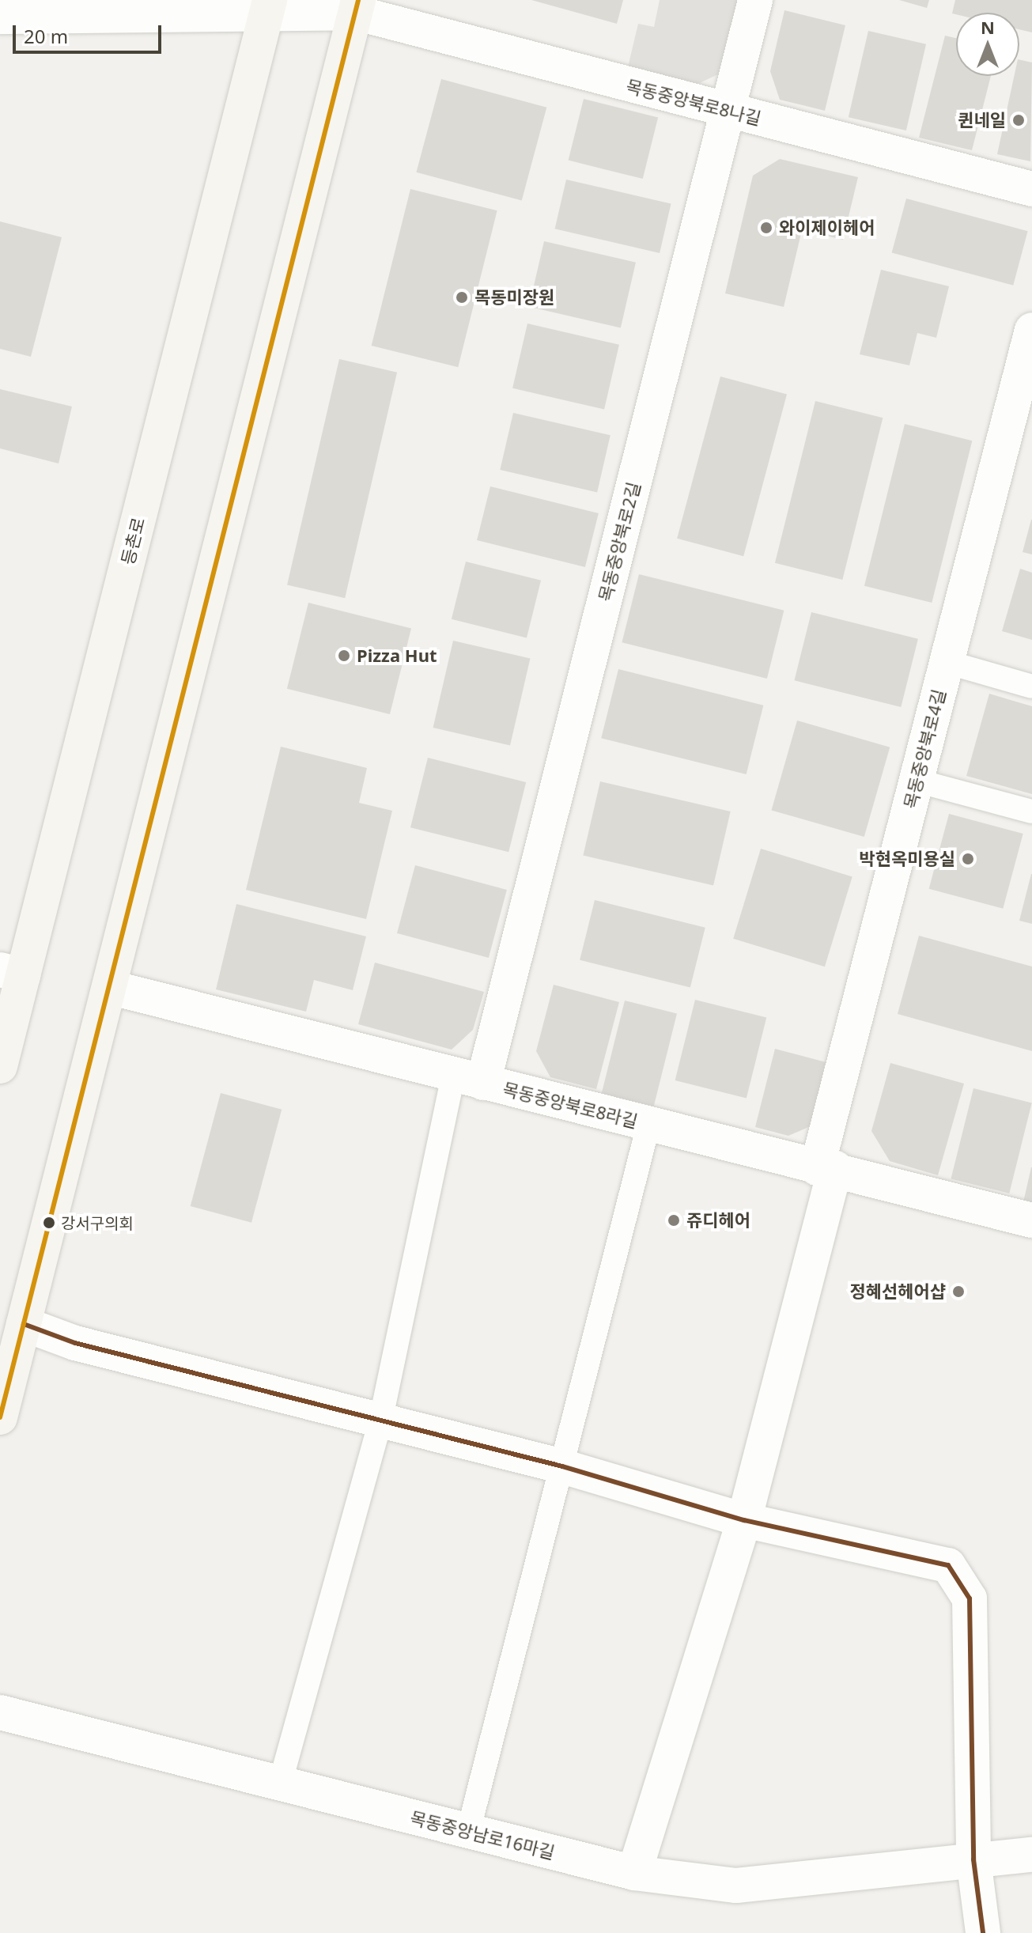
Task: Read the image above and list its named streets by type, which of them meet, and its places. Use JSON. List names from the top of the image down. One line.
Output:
{"streets":{"main road":["등촌로"],"street":["목동중앙북로8나길","목동중앙북로2길","목동중앙북로4길","목동중앙북로8라길","목동중앙남로16마길"]},"crossings":[["목동중앙북로8나길","등촌로"],["목동중앙북로8나길","목동중앙북로2길"],["목동중앙북로2길","목동중앙북로8라길"],["목동중앙북로4길","목동중앙북로8라길"],["목동중앙북로4길","목동중앙남로16마길"]],"places":["퀸네일","와이제이헤어","목동미장원","Pizza Hut","박현옥미용실","쥬디헤어","강서구의회","정혜선헤어샵"],"scale_bar":"20 m","north":"top"}
